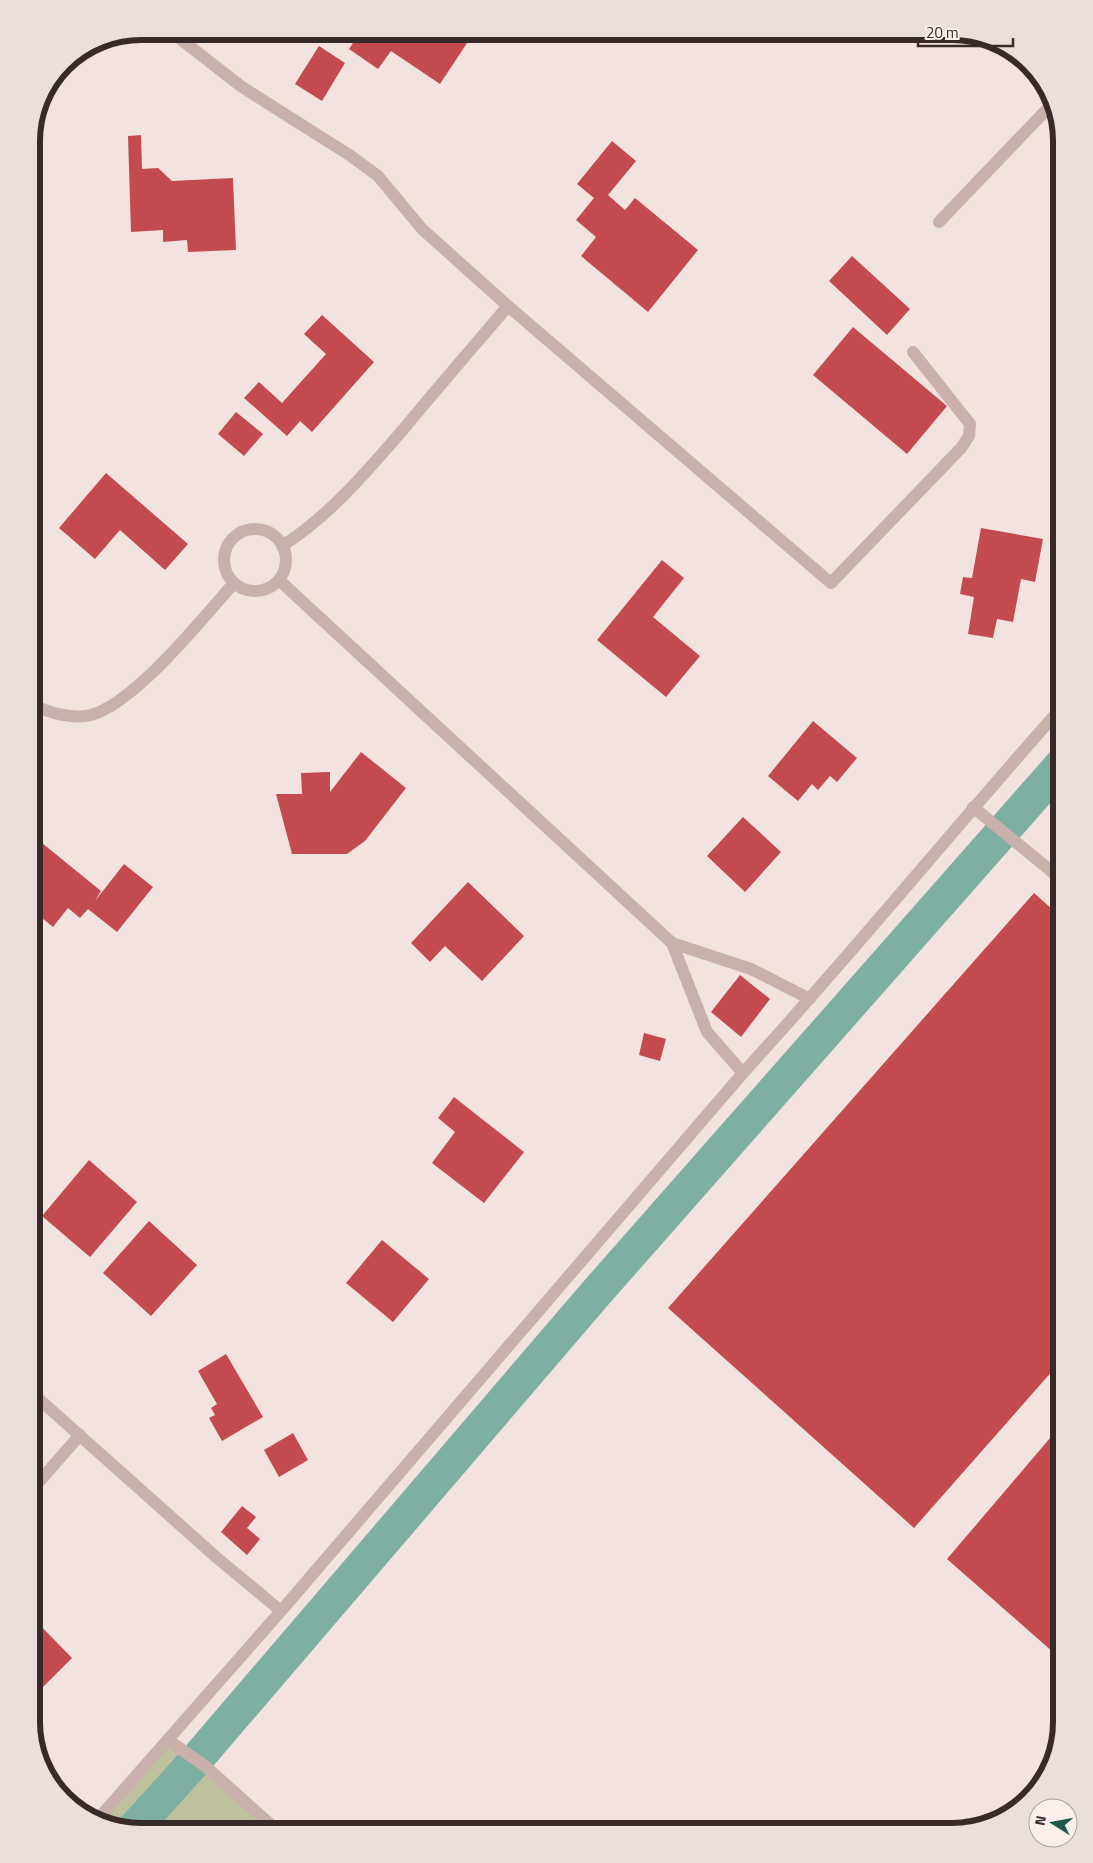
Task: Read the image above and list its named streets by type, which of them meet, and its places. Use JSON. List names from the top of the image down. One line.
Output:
{"scale_bar":"20 m","north":"left"}
